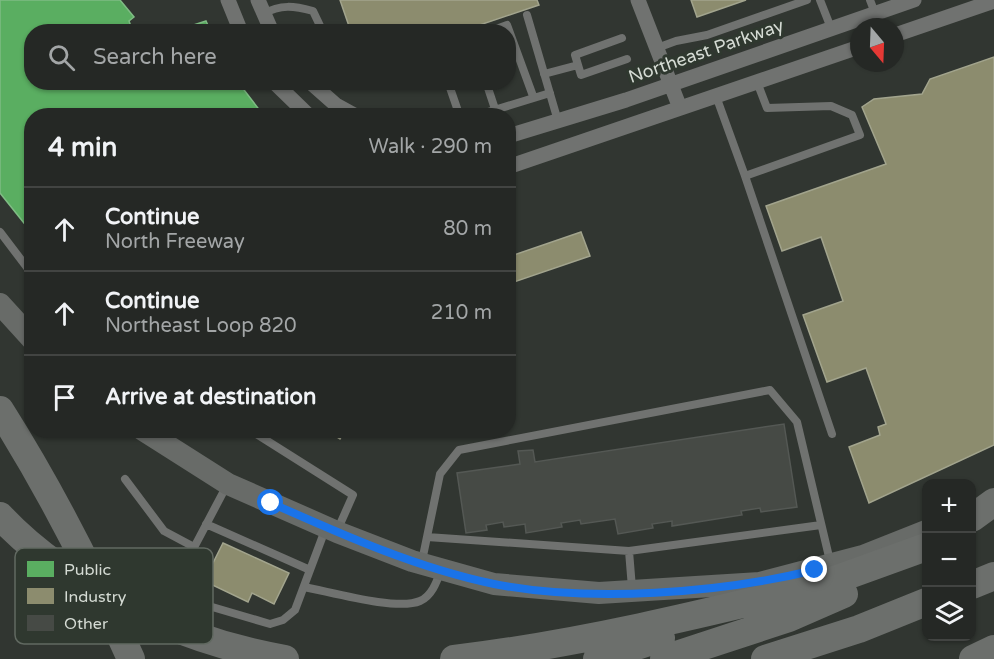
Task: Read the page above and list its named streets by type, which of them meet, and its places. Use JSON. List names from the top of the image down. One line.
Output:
{"streets":{"street":["Northeast Parkway"]},"legend":["Public","Industry","Other"],"north":"bottom","page":{"search":"Search here","heading":["4 min","Walk · 290 m"],"list":[["Continue","North Freeway","80 m"],["Continue","Northeast Loop 820","210 m"],"Arrive at destination"],"map_buttons":["+","−"]}}
